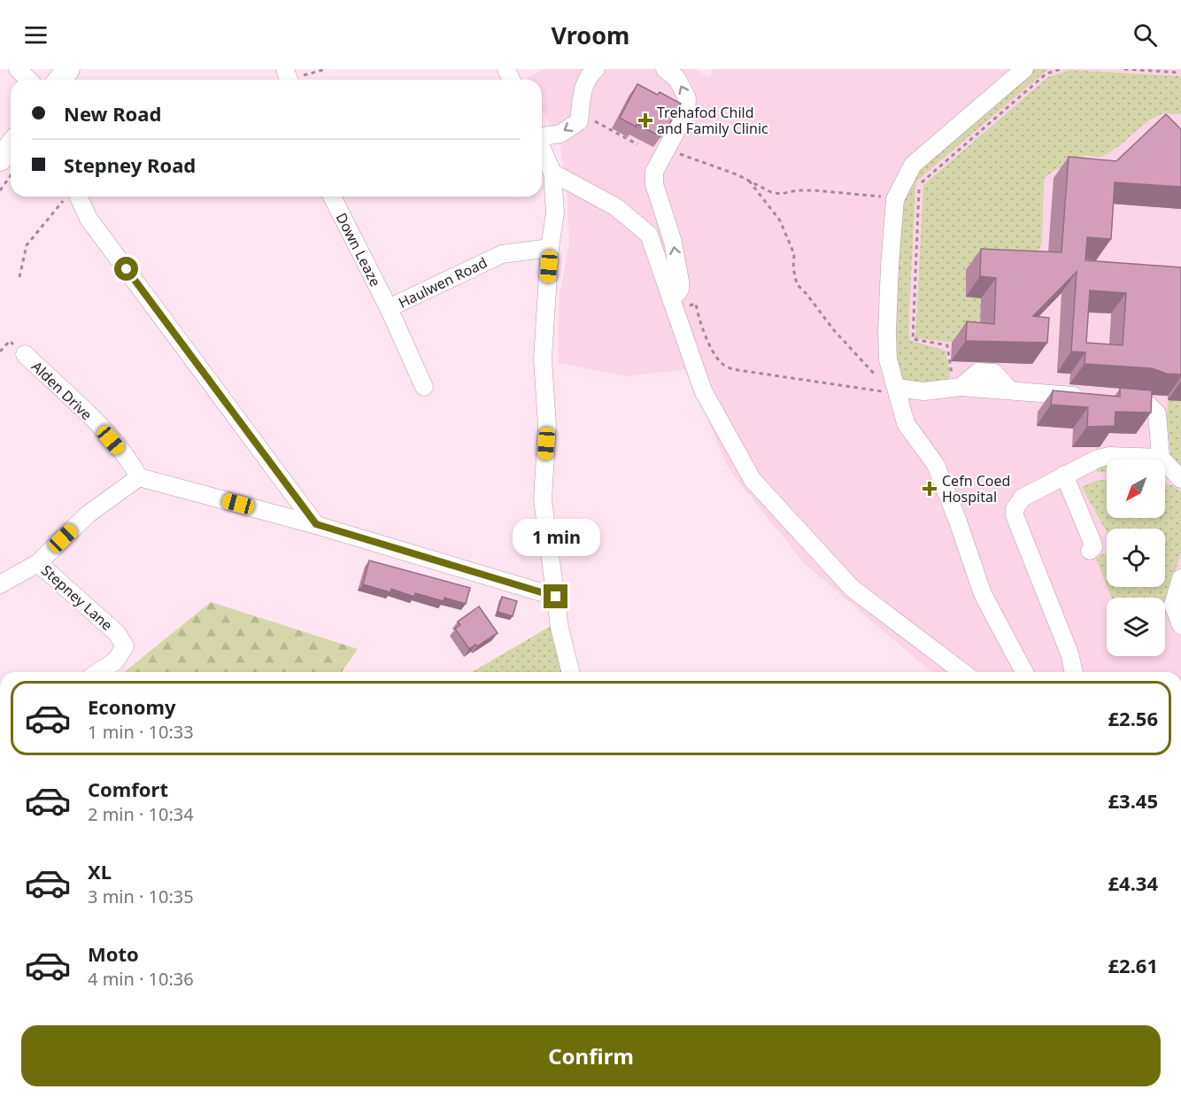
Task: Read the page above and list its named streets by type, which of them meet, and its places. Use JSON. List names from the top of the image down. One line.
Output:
{"streets":{"street":["Down Leaze","Haulwen Road","Alden Drive","Stepney Lane"]},"crossings":[["Down Leaze","Haulwen Road"]],"places":{"health":["Trehafod Child and Family Clinic","Cefn Coed Hospital"]},"north":"bottom left","page":{"header":"Vroom","banner":["New Road","Stepney Road"],"bubble":"1 min","list":[{"name":"Economy","note":"1 min · 10:33","value":"£2.56"},{"name":"Comfort","note":"2 min · 10:34","value":"£3.45"},{"name":"XL","note":"3 min · 10:35","value":"£4.34"},{"name":"Moto","note":"4 min · 10:36","value":"£2.61"}],"buttons":"Confirm"}}
